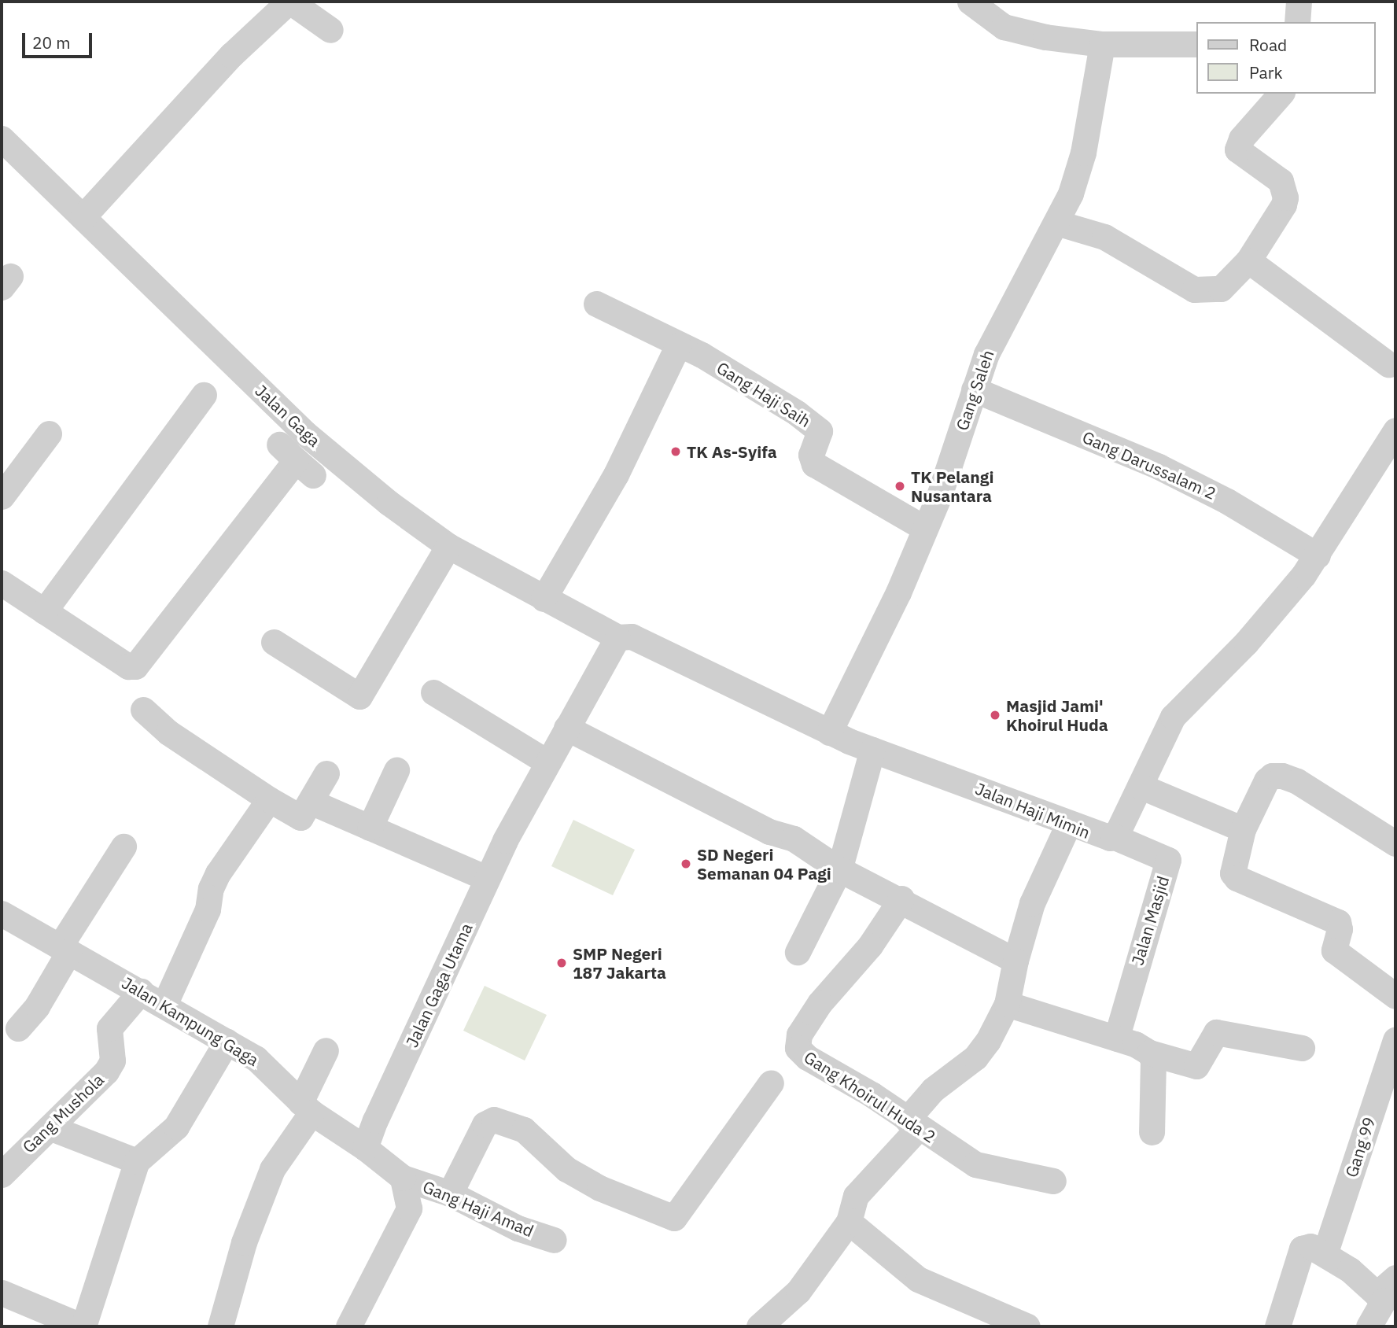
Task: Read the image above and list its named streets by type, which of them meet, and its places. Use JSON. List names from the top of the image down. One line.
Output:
{"streets":{"street":["Gang Saleh","Gang Haji Saih","Jalan Gaga","Gang Darussalam 2","Jalan Haji Mimin","Jalan Masjid","Jalan Gaga Utama","Jalan Kampung Gaga","Gang Khoirul Huda 2","Gang Mushola","Gang 99","Gang Haji Amad"]},"crossings":[["Gang Saleh","Gang Haji Saih"],["Gang Saleh","Gang Darussalam 2"],["Gang Saleh","Jalan Haji Mimin"],["Jalan Gaga","Jalan Haji Mimin"],["Jalan Gaga","Jalan Gaga Utama"],["Gang Darussalam 2","Jalan Haji Mimin"],["Jalan Haji Mimin","Jalan Masjid"],["Jalan Haji Mimin","Jalan Gaga Utama"],["Jalan Gaga Utama","Jalan Kampung Gaga"],["Jalan Kampung Gaga","Gang Mushola"]],"places":["TK As-Syifa","TK Pelangi Nusantara","Masjid Jami' Khoirul Huda","SD Negeri Semanan 04 Pagi","SMP Negeri 187 Jakarta"],"legend":["Road","Park"],"scale_bar":"20 m"}
